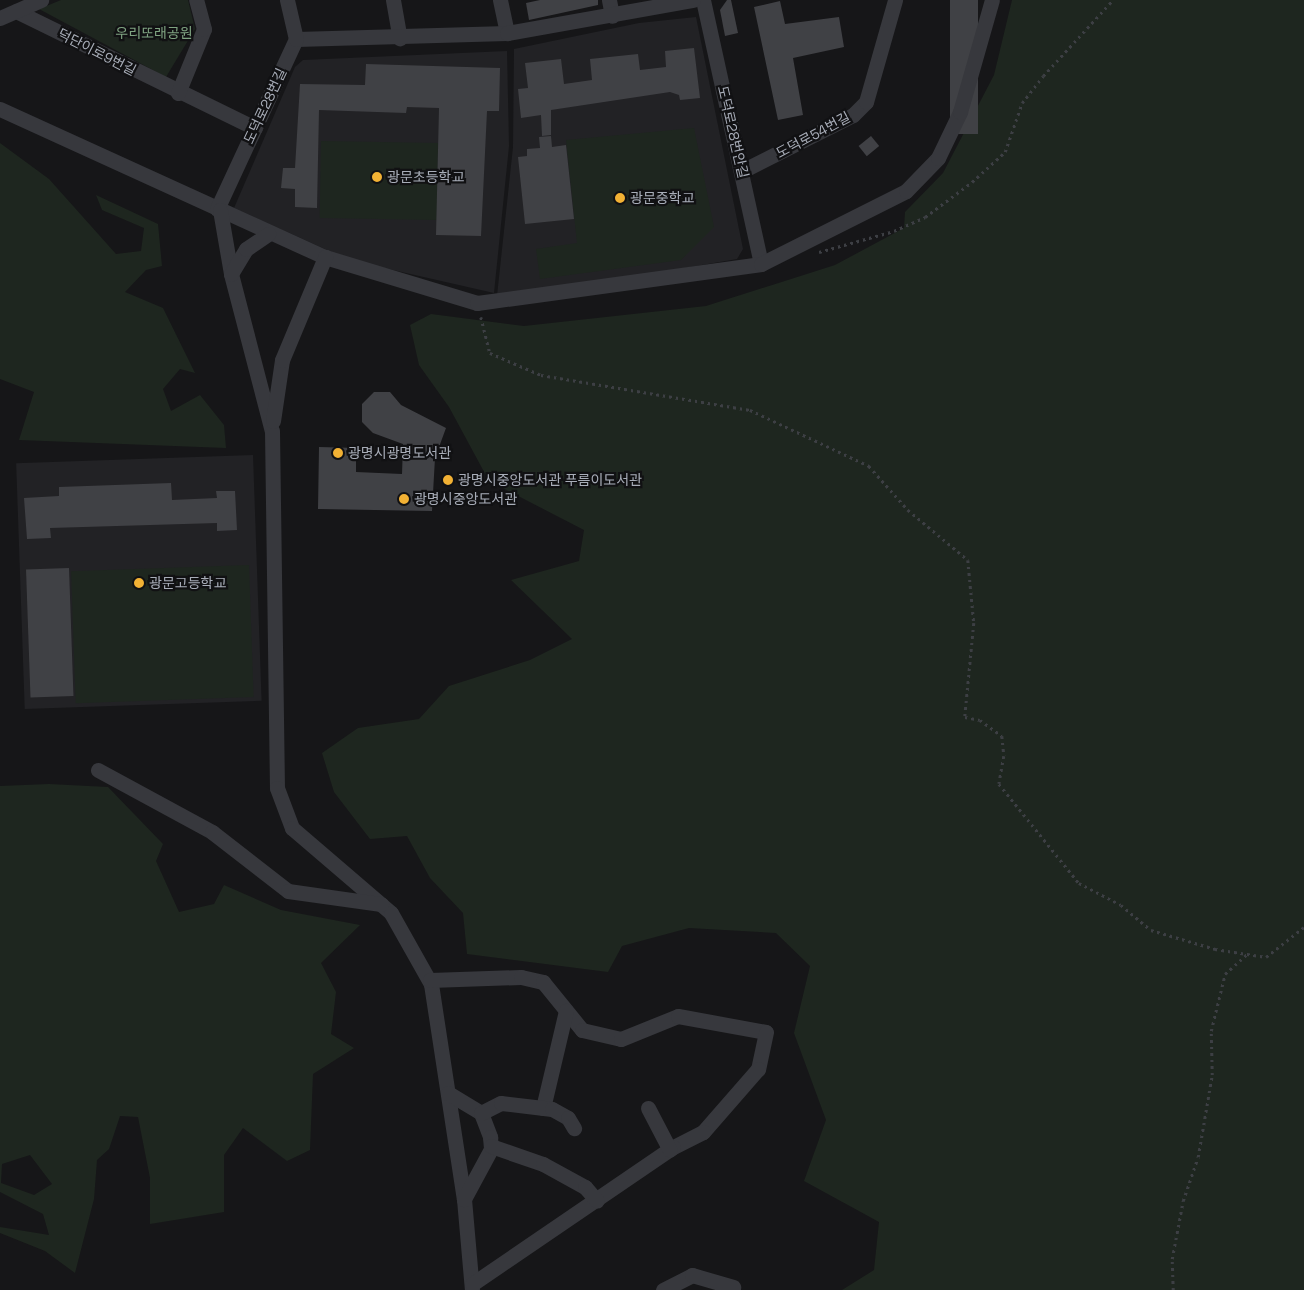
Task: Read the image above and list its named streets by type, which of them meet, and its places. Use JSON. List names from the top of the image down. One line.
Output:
{"streets":{"street":["덕단이로9번길","도덕로28번길","도덕로28번안길","도덕로54번길"]},"crossings":[["덕단이로9번길","도덕로28번길"],["도덕로28번안길","도덕로54번길"]],"parks":["우리또래공원"],"places":["광문초등학교","광문중학교","광명시광명도서관","광명시중앙도서관 푸름이도서관","광명시중앙도서관","광문고등학교"]}
